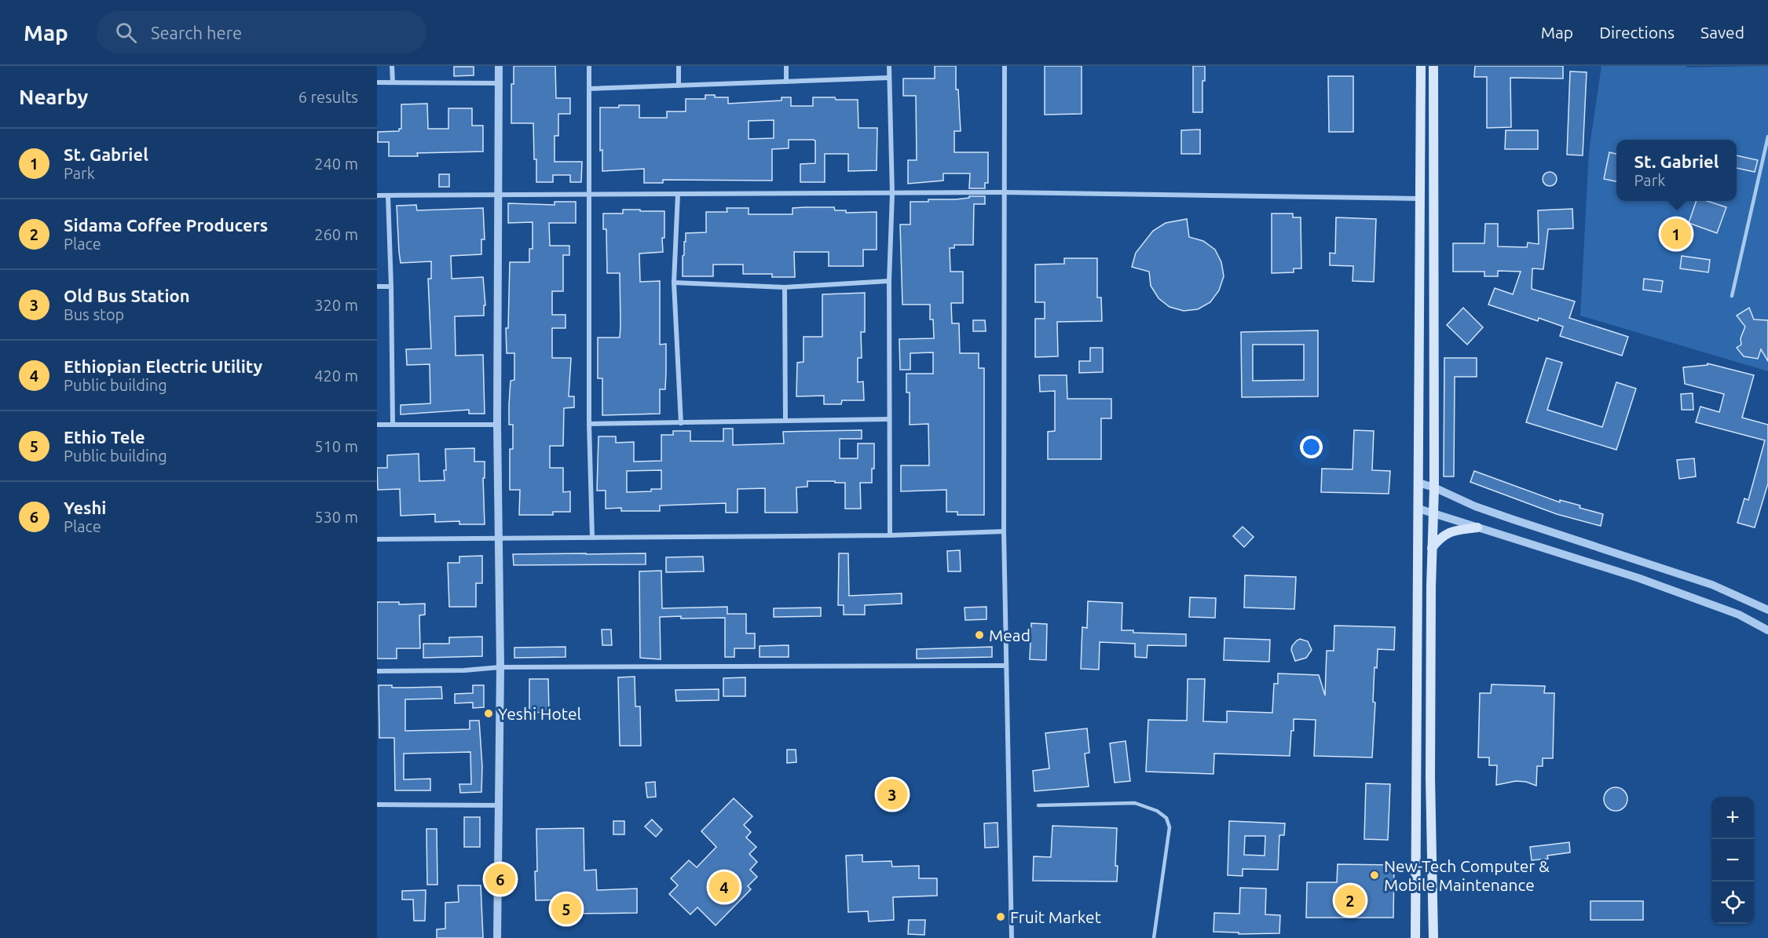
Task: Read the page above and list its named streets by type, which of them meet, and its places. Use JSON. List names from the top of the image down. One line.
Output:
{"places":["Mead","Yeshi Hotel","New-Tech Computer & Mobile Maintenance","Fruit Market"],"page":{"header":"Map","search":"Search here","nav":["Map","Directions","Saved"],"heading":["Nearby","6 results"],"list":[{"mark":"1","name":"St. Gabriel","note":"Park","value":"240 m"},{"mark":"2","name":"Sidama Coffee Producers","note":"Place","value":"260 m"},{"mark":"3","name":"Old Bus Station","note":"Bus stop","value":"320 m"},{"mark":"4","name":"Ethiopian Electric Utility","note":"Public building","value":"420 m"},{"mark":"5","name":"Ethio Tele","note":"Public building","value":"510 m"},{"mark":"6","name":"Yeshi","note":"Place","value":"530 m"}],"popup":["St. Gabriel","Park"],"pins":["1","3","6","4","2","5"],"map_buttons":["+","−"]}}
